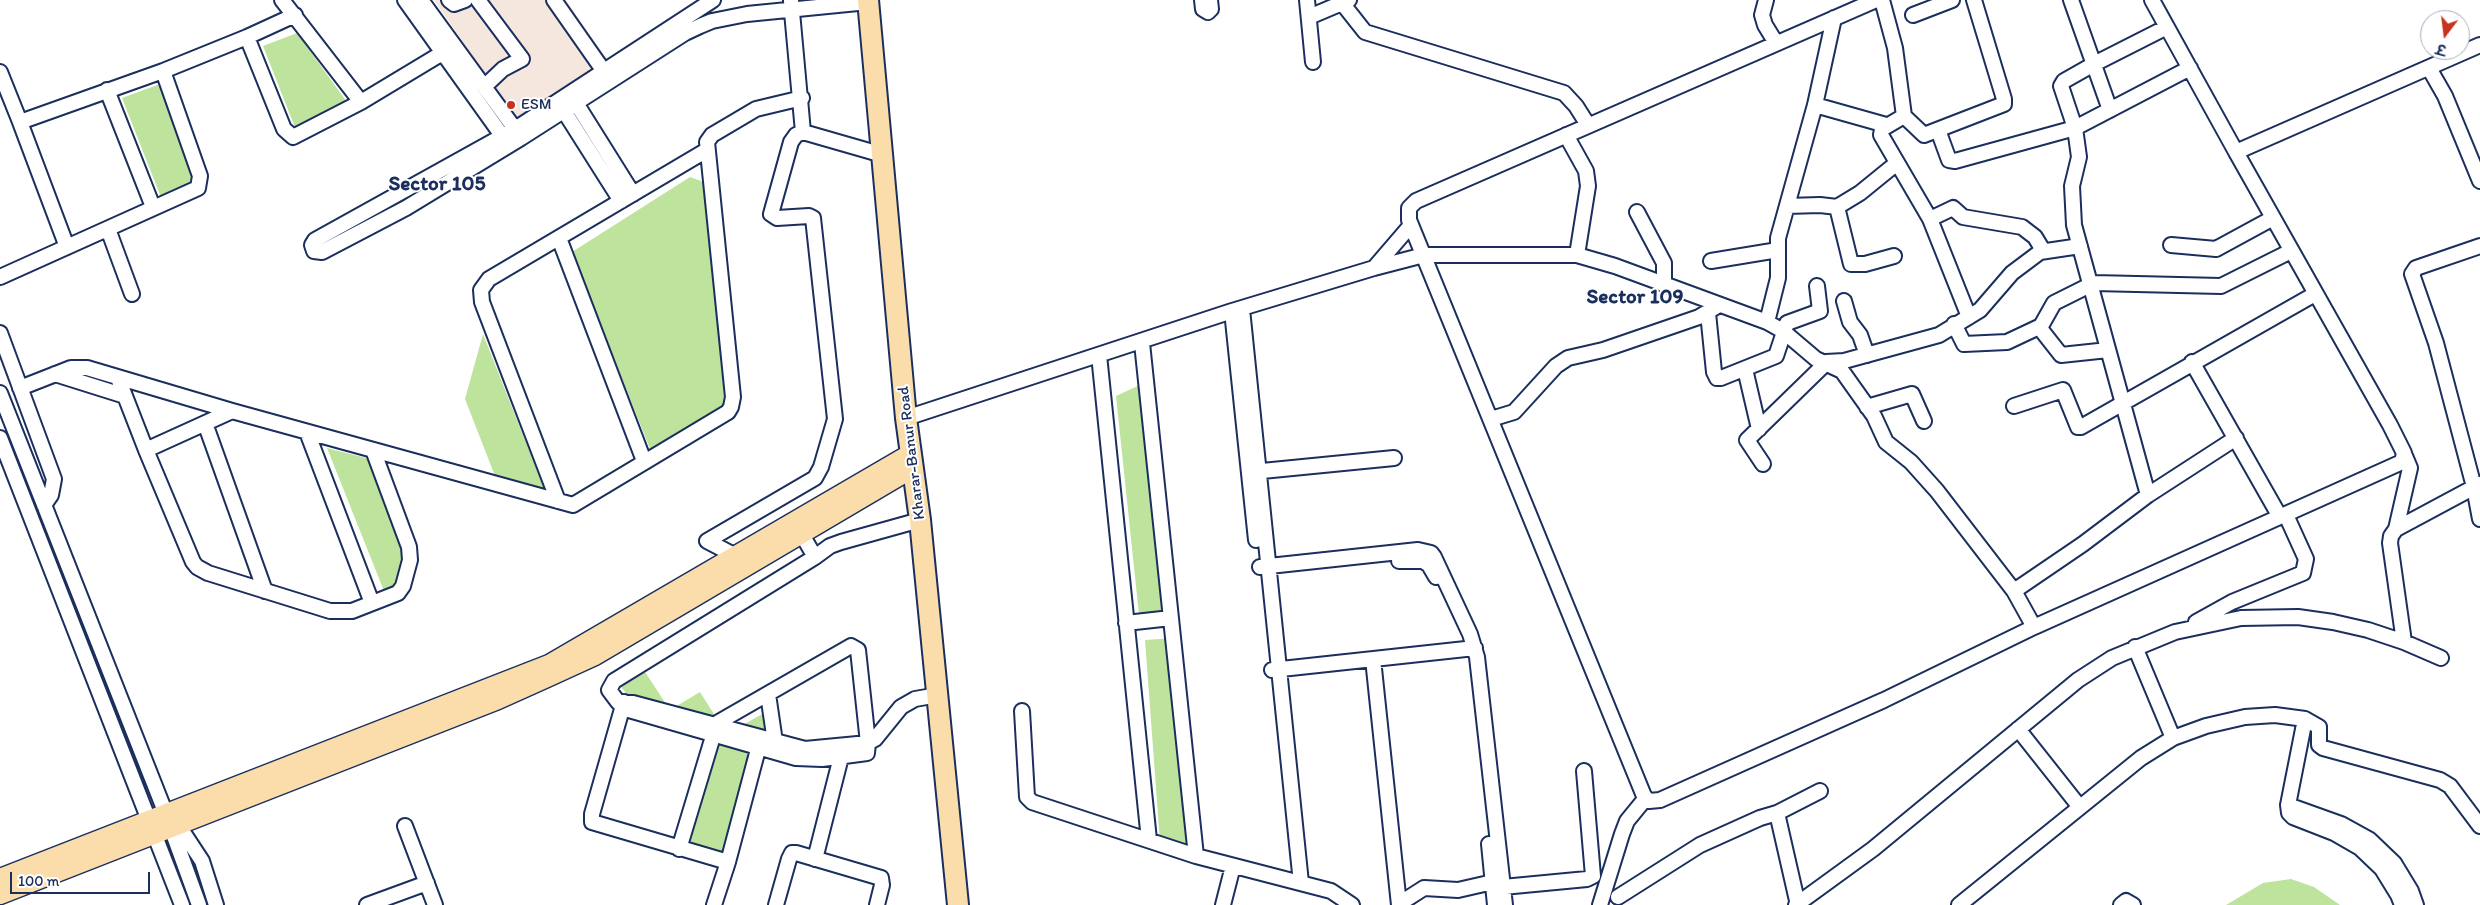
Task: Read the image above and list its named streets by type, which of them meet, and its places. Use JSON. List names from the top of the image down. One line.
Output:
{"streets":{"highway":["Kharar-Banur Road"]},"districts":["Sector 105","Sector 109"],"places":["ESM"],"scale_bar":"100 m","north":"bottom"}
